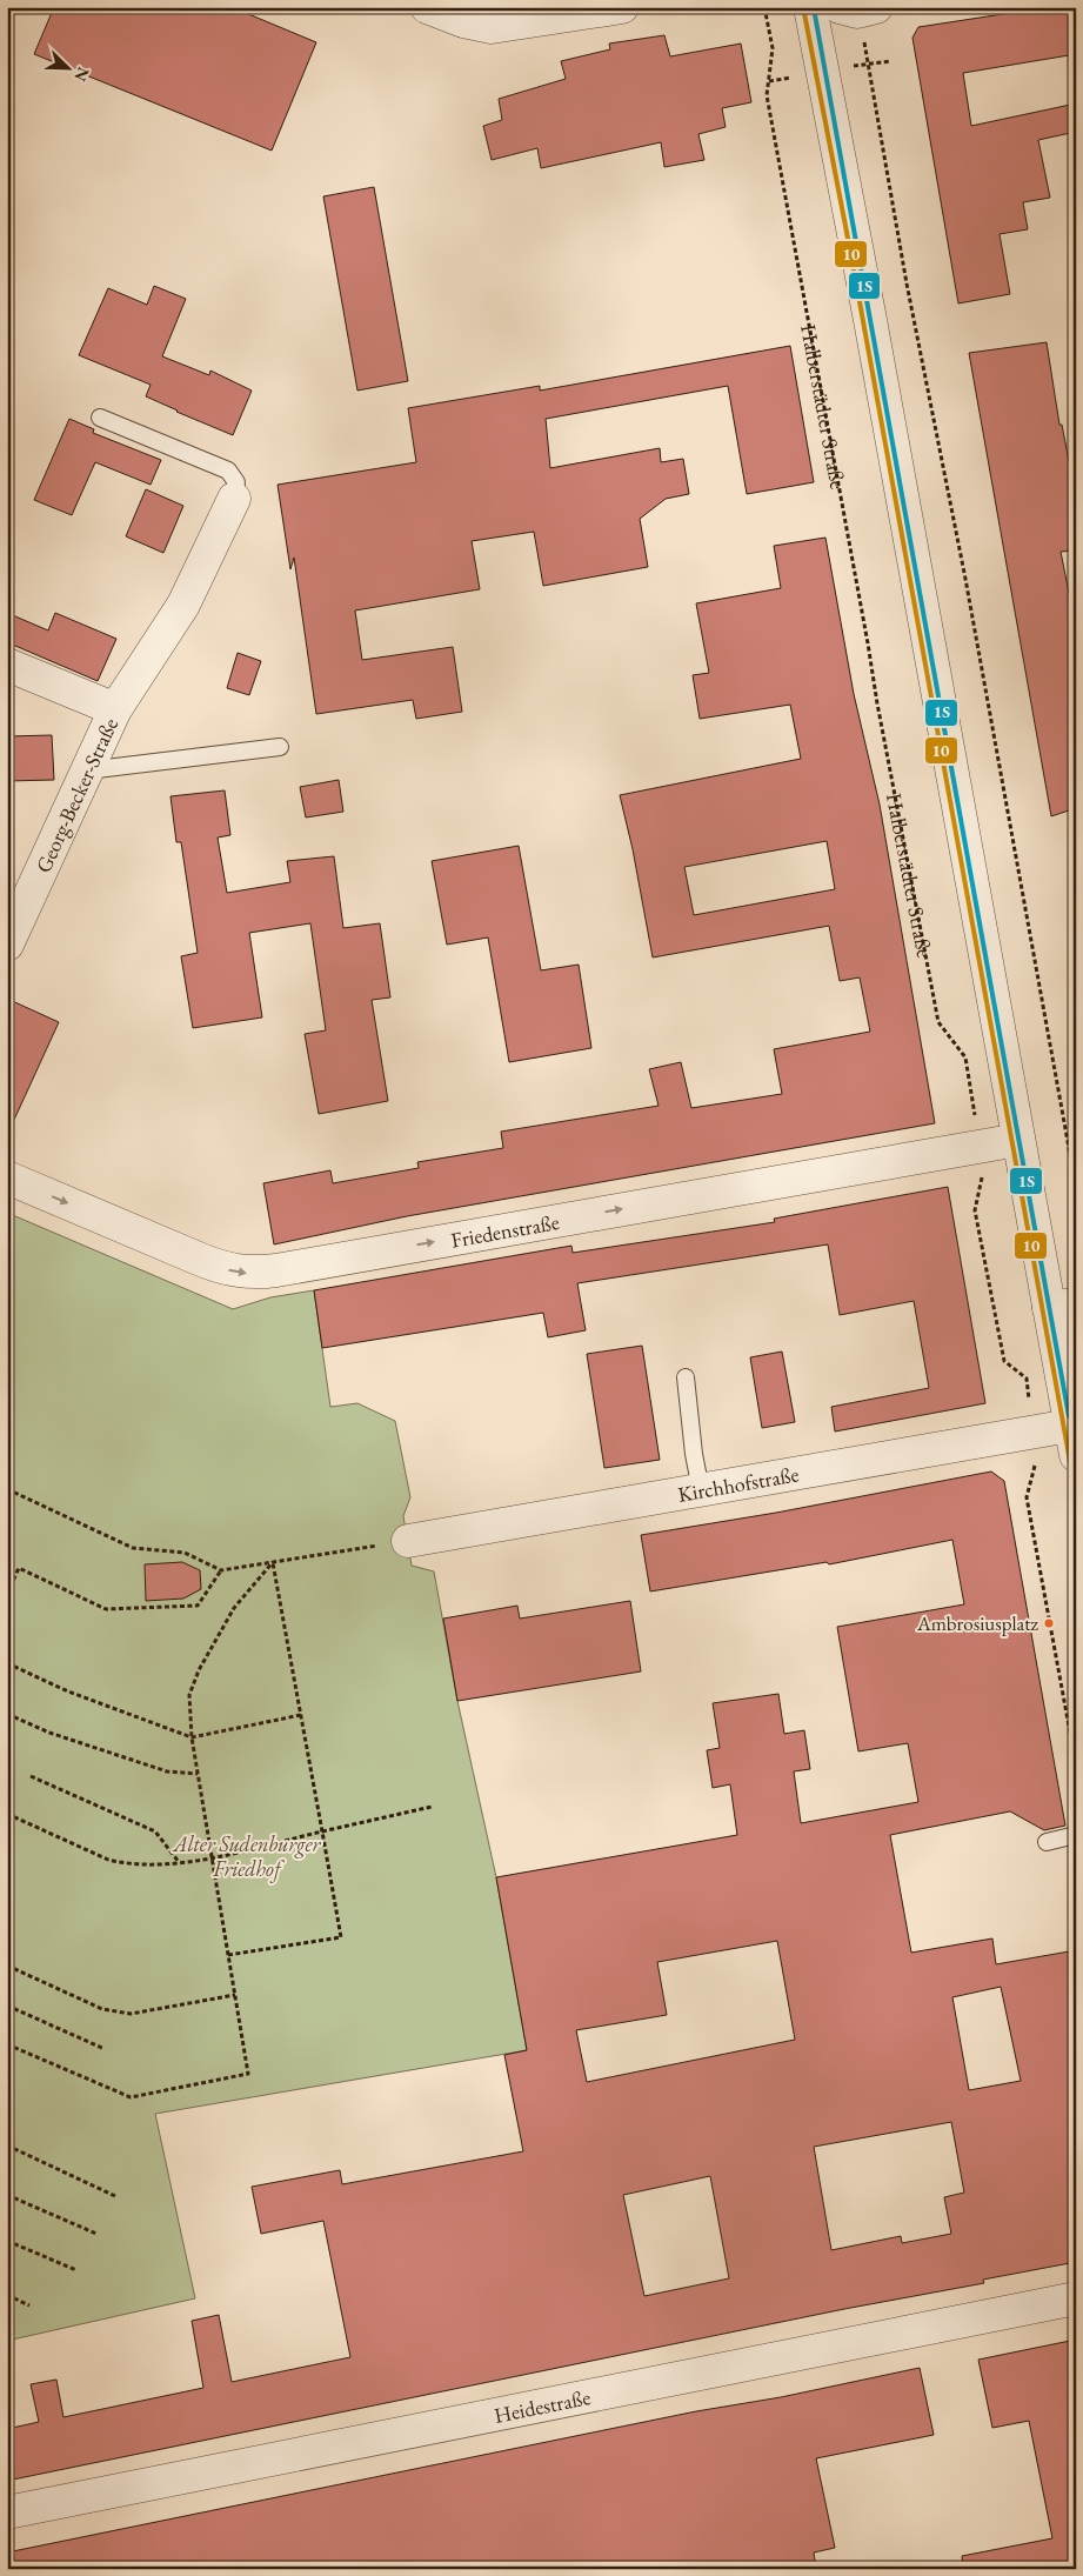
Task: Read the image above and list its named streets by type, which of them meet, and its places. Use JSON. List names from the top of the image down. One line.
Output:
{"streets":{"street":["Georg-Becker-Straße","Friedenstraße","Kirchhofstraße","Heidestraße"],"path":["Halberstädter Straße"]},"crossings":[["Halberstädter Straße","Friedenstraße"],["Halberstädter Straße","Kirchhofstraße"]],"one_way":["Friedenstraße"],"parks":["Alter Sudenburger Friedhof"],"places":["Ambrosiusplatz"],"lines":["transit line 10","transit line 1S"],"north":"bottom right"}
